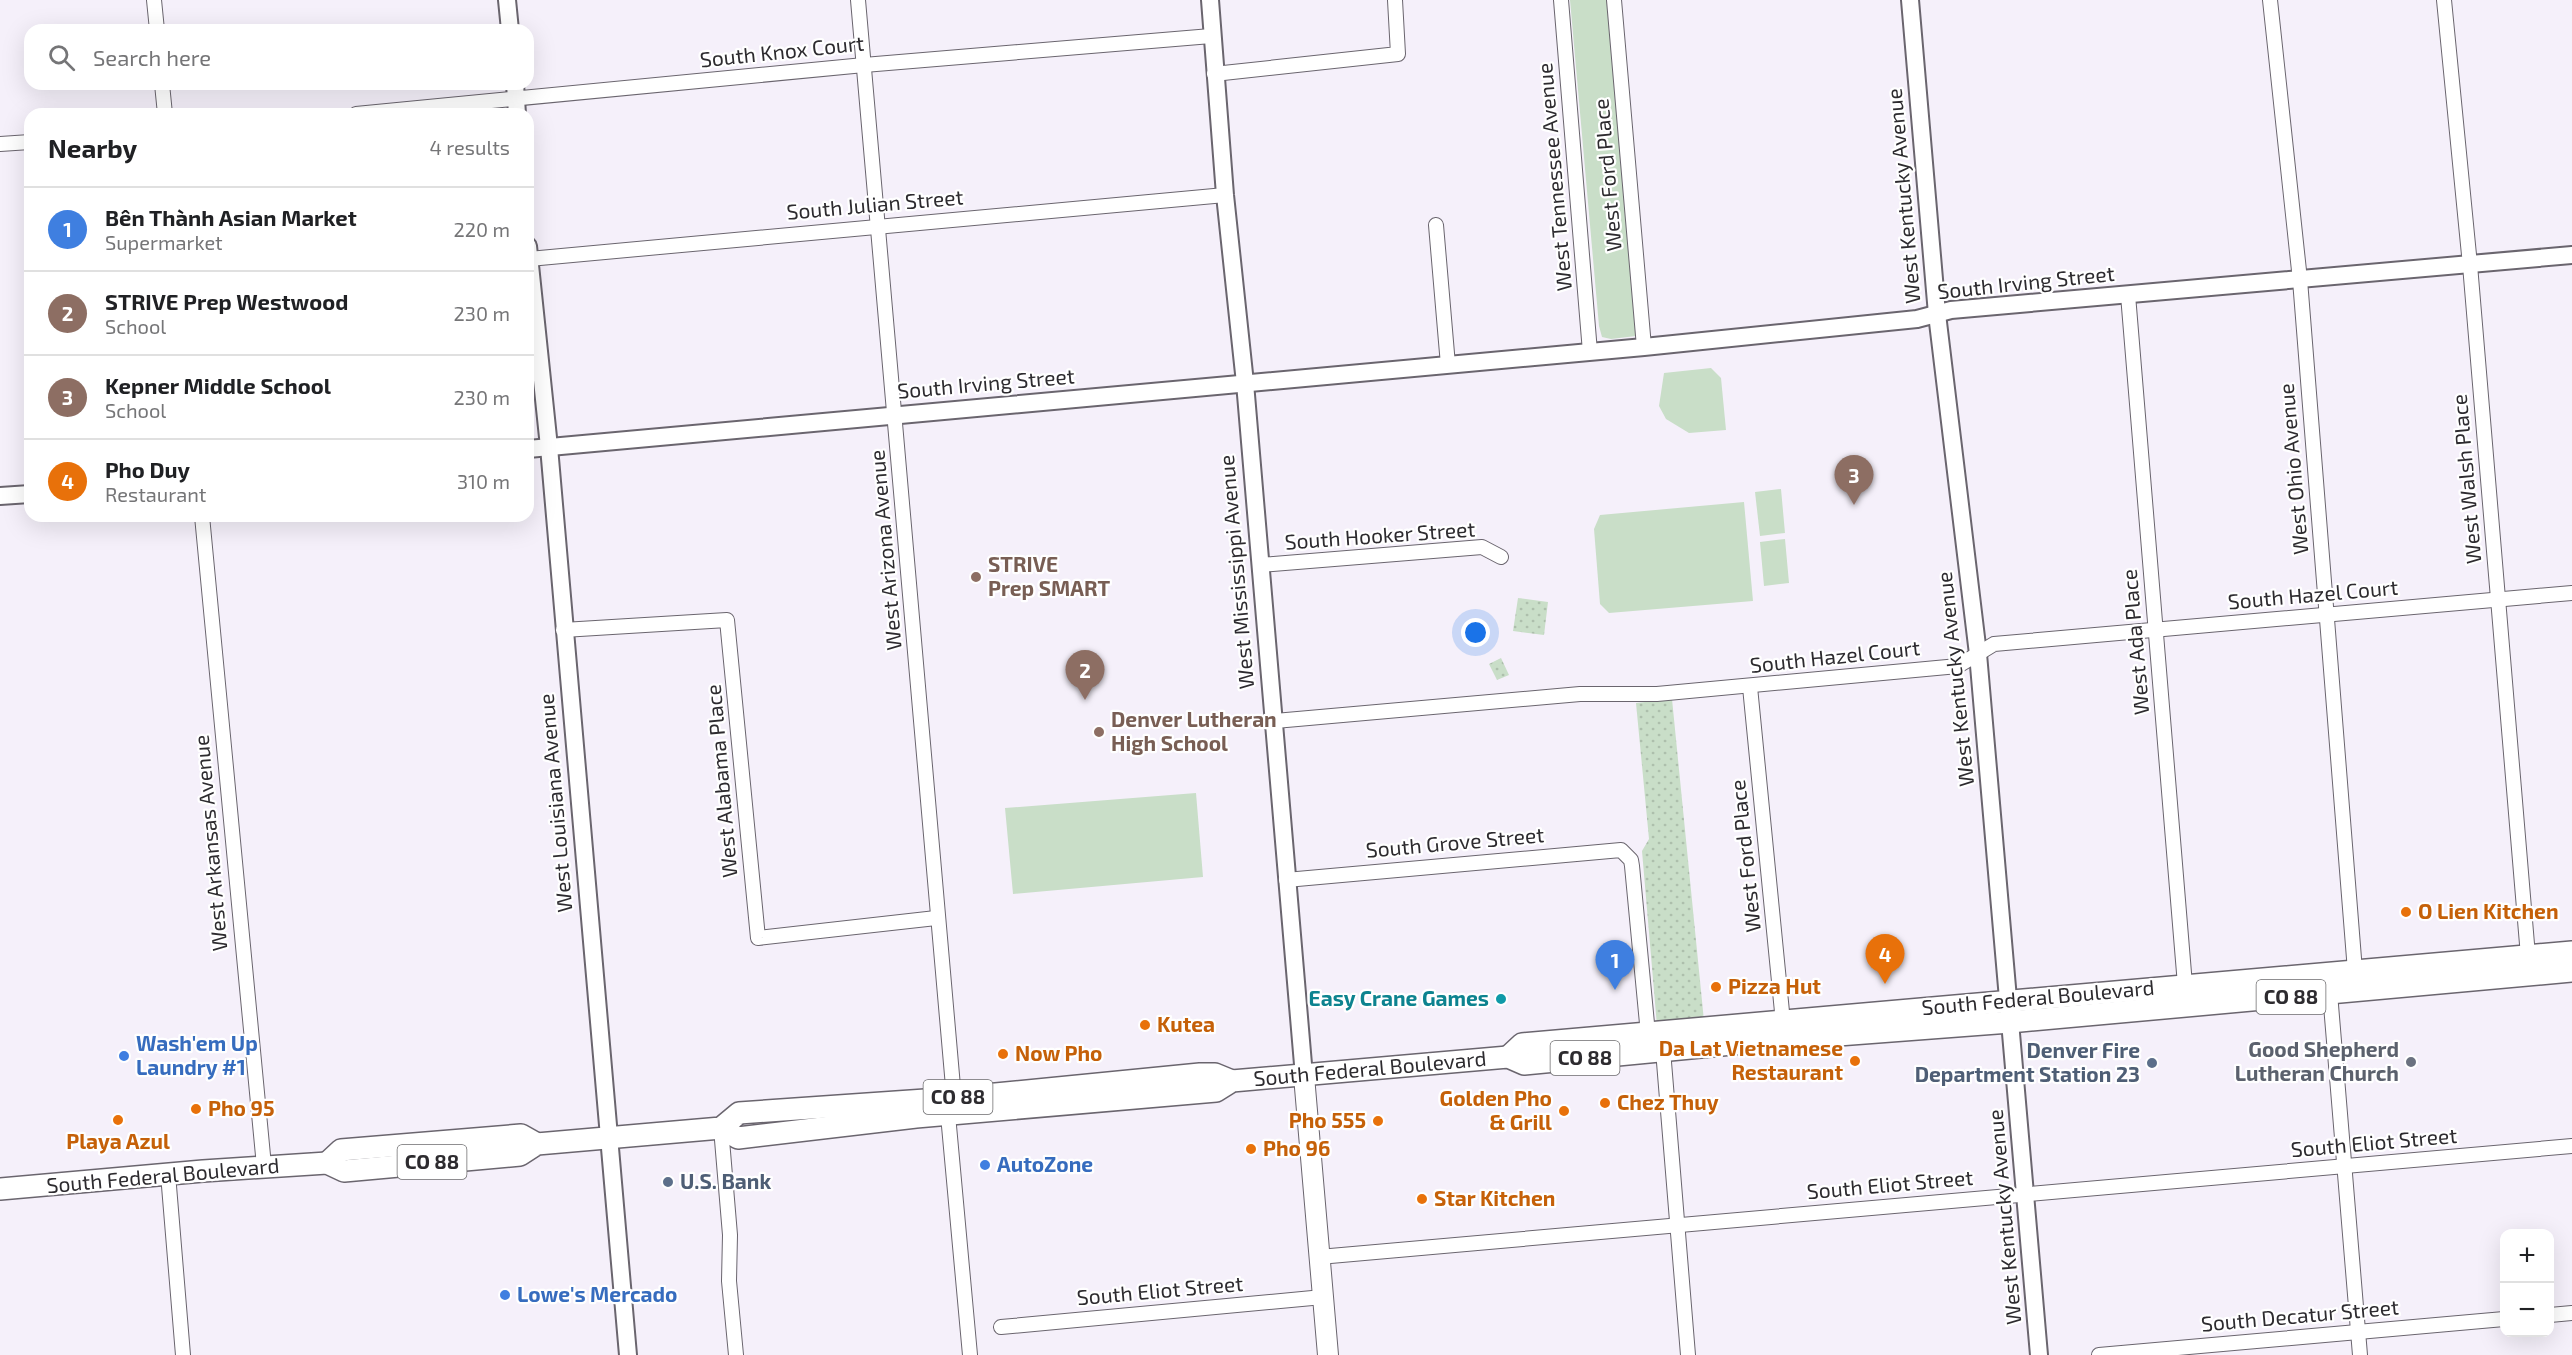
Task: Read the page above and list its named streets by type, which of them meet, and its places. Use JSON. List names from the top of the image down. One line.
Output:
{"streets":{"main road":["West Mississippi Avenue","CO 88","South Federal Boulevard"],"street":["South Knox Court","West Ford Place","West Tennessee Avenue","West Kentucky Avenue","South Julian Street","South Irving Street","West Ohio Avenue","West Walsh Place","South Hooker Street","West Arizona Avenue","South Hazel Court","West Ada Place","West Alabama Place","West Louisiana Avenue","West Arkansas Avenue","South Grove Street","South Eliot Street","South Decatur Street"]},"crossings":[["South Knox Court","West Arizona Avenue"],["South Knox Court","West Mississippi Avenue"],["West Ford Place","South Irving Street"],["West Ford Place","South Hazel Court"],["West Ford Place","South Federal Boulevard"],["West Tennessee Avenue","South Irving Street"],["West Kentucky Avenue","South Irving Street"],["West Kentucky Avenue","South Hazel Court"],["West Kentucky Avenue","South Federal Boulevard"],["West Kentucky Avenue","South Eliot Street"],["South Julian Street","West Arizona Avenue"],["South Julian Street","West Mississippi Avenue"],["South Irving Street","West Ohio Avenue"],["South Irving Street","West Walsh Place"],["South Irving Street","West Arizona Avenue"],["South Irving Street","West Mississippi Avenue"],["South Irving Street","West Ada Place"],["South Irving Street","West Louisiana Avenue"],["West Ohio Avenue","South Hazel Court"],["West Ohio Avenue","South Federal Boulevard"],["West Walsh Place","South Hazel Court"],["West Walsh Place","South Federal Boulevard"],["South Hooker Street","West Mississippi Avenue"],["West Arizona Avenue","West Alabama Place"],["West Arizona Avenue","South Federal Boulevard"],["West Mississippi Avenue","South Hazel Court"],["West Mississippi Avenue","South Grove Street"],["West Mississippi Avenue","South Federal Boulevard"],["West Mississippi Avenue","South Eliot Street"],["South Hazel Court","West Ada Place"],["West Ada Place","South Federal Boulevard"],["West Alabama Place","West Louisiana Avenue"],["West Louisiana Avenue","South Federal Boulevard"],["West Arkansas Avenue","South Federal Boulevard"],["South Grove Street","South Federal Boulevard"]],"places":["STRIVE Prep SMART","Denver Lutheran High School","O Lien Kitchen","Pizza Hut","Easy Crane Games","Kutea","Now Pho","Wash'em Up Laundry #1","Da Lat Vietnamese Restaurant","Good Shepherd Lutheran Church","Denver Fire Department Station 23","Chez Thuy","Pho 95","Golden Pho & Grill","Playa Azul","Pho 555","Pho 96","AutoZone","U.S. Bank","Star Kitchen","Lowe's Mercado"],"page":{"search":"Search here","heading":["Nearby","4 results"],"list":[{"mark":"1","name":"Bên Thành Asian Market","note":"Supermarket","value":"220 m"},{"mark":"2","name":"STRIVE Prep Westwood","note":"School","value":"230 m"},{"mark":"3","name":"Kepner Middle School","note":"School","value":"230 m"},{"mark":"4","name":"Pho Duy","note":"Restaurant","value":"310 m"}],"pins":["3","2","4","1"],"map_buttons":["+","−"]}}
